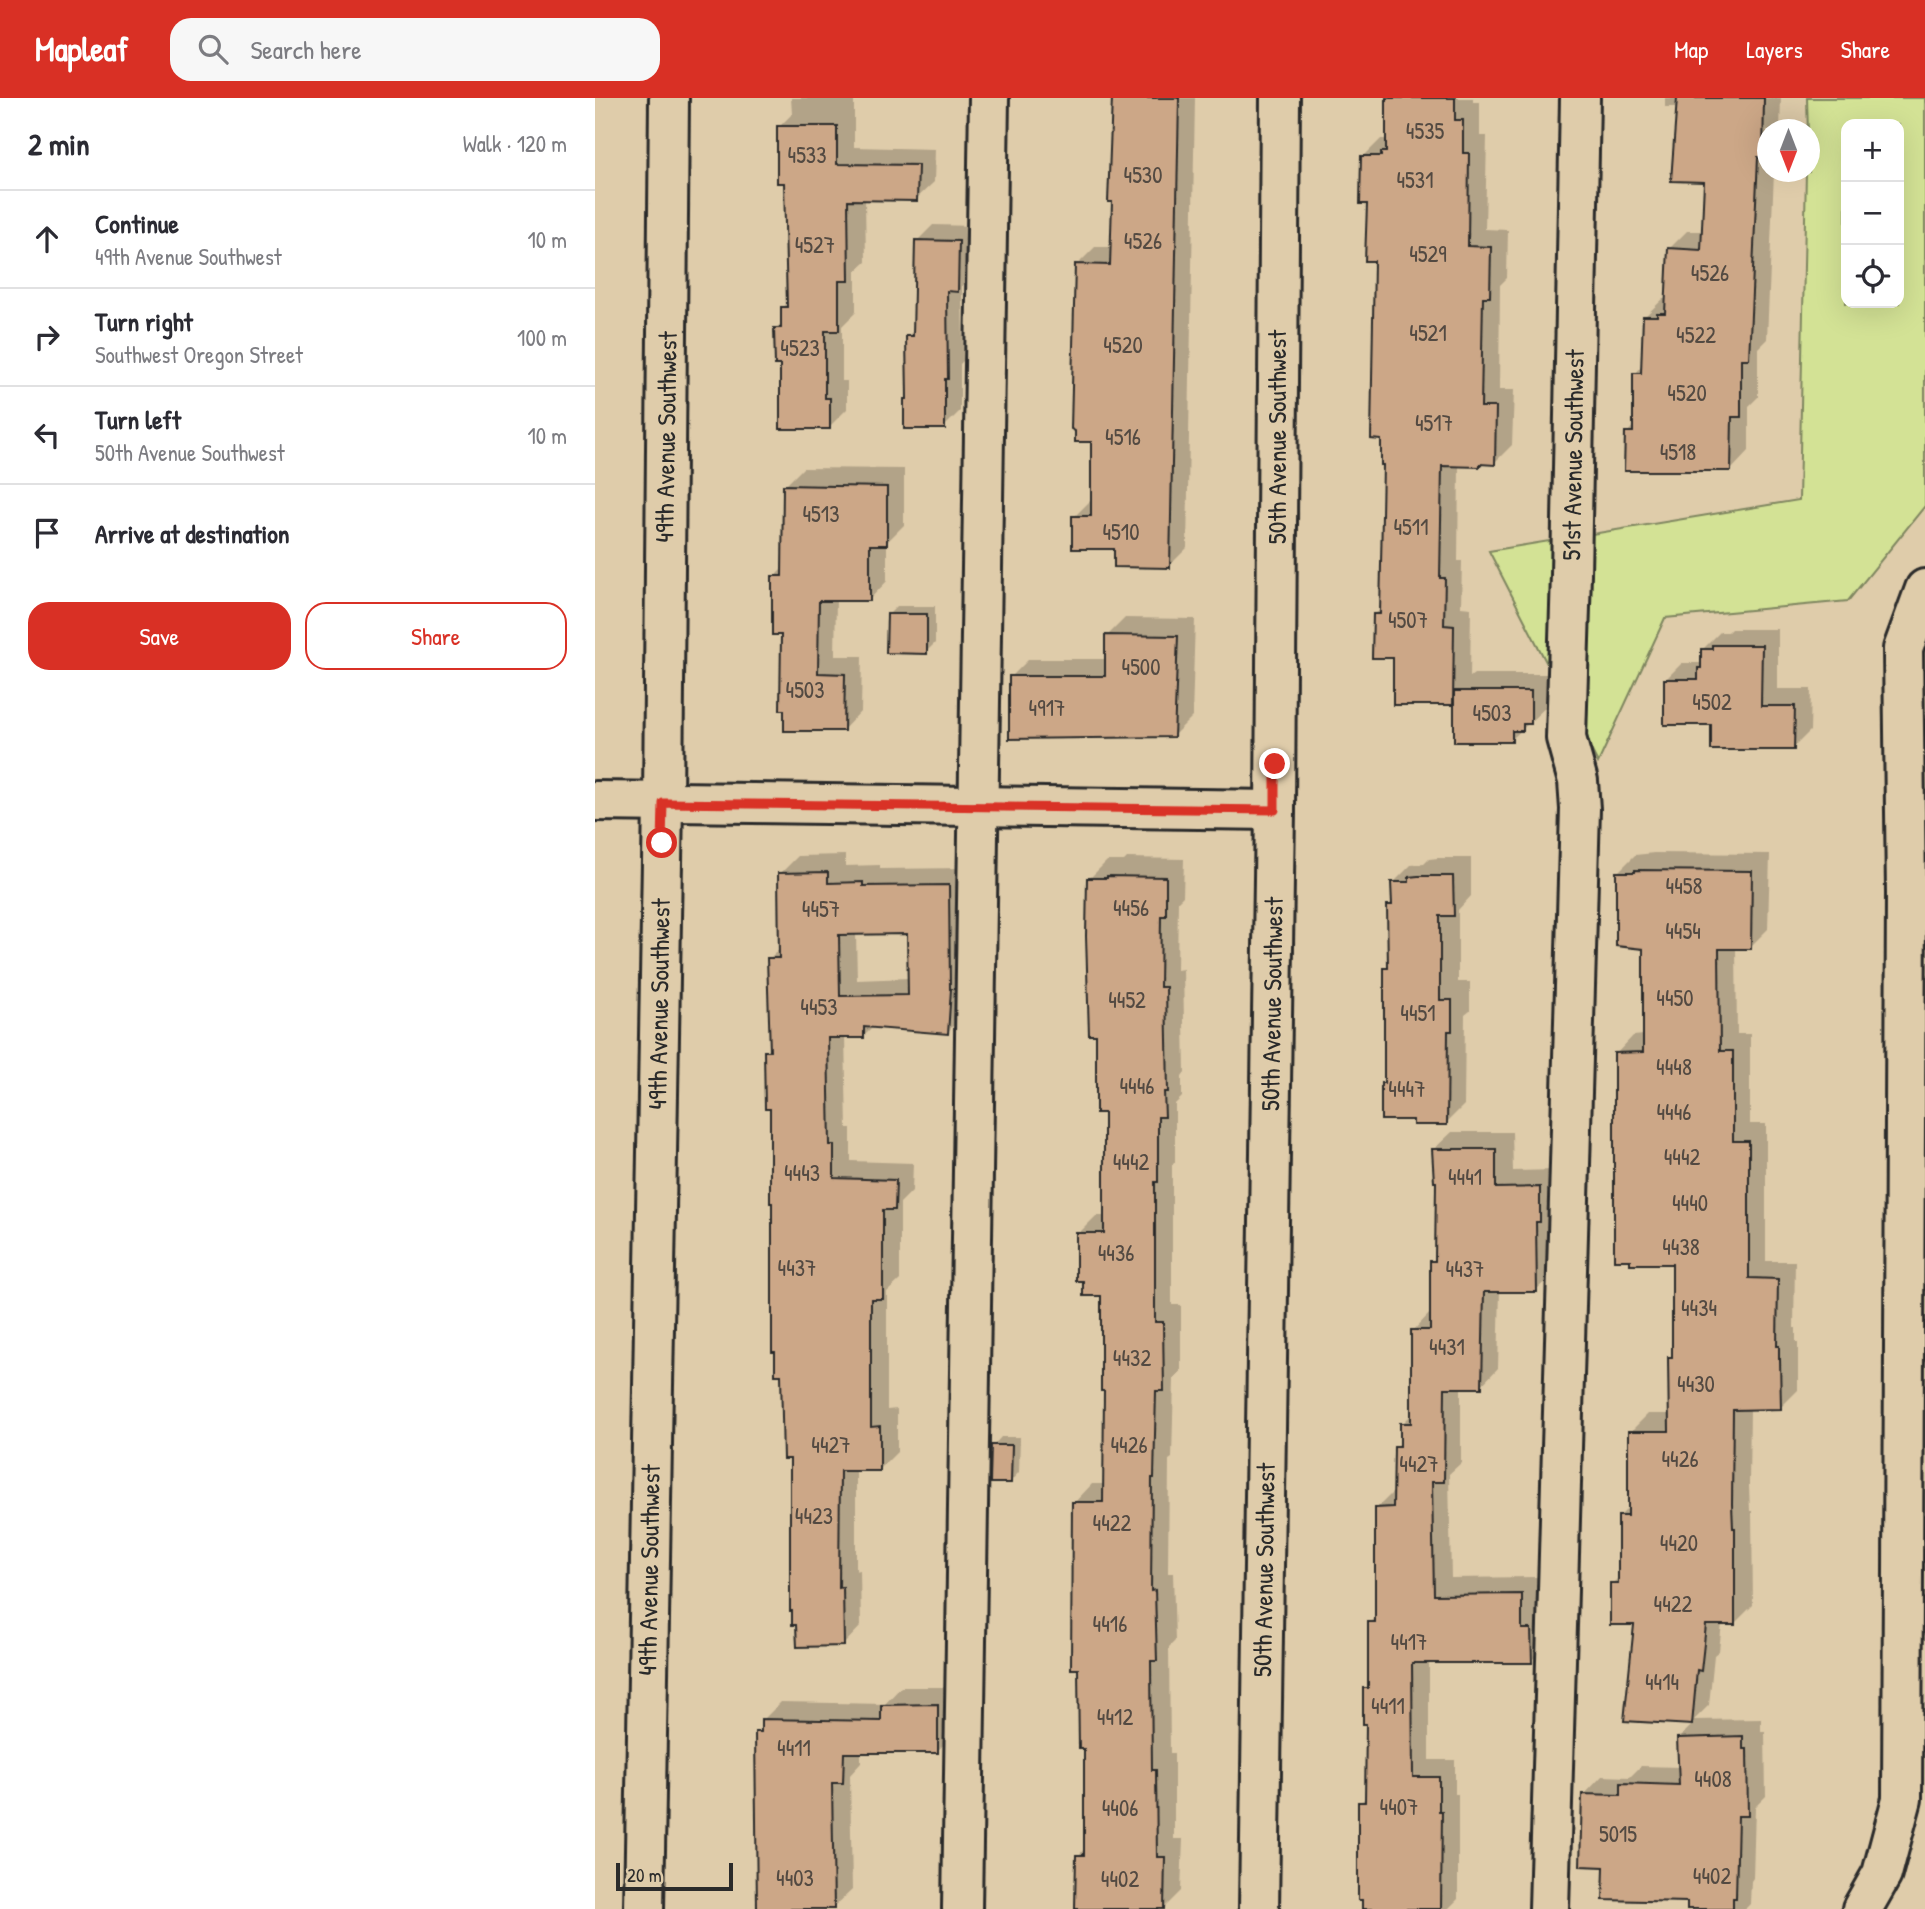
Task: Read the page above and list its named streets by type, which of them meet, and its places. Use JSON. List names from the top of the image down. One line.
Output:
{"streets":{"street":["49th Avenue Southwest","50th Avenue Southwest","51st Avenue Southwest"]},"house_numbers":["4535","4533","4530","4531","4526","4527","4529","4526","4521","4522","4520","4523","4520","4517","4516","4518","4513","4511","4510","4507","4500","4503","4502","4917","4503","4458","4456","4457","4454","4450","4452","4453","4451","4448","4446","4447","4446","4442","4442","4443","4441","4440","4438","4436","4437","4437","4434","4431","4432","4430","4427","4426","4426","4427","4423","4422","4420","4422","4416","4417","4414","4411","4412","4411","4408","4407","4406","5015","4402","4403","4402"],"scale_bar":"20 m","north":"bottom","page":{"header":"Mapleaf","search":"Search here","nav":["Map","Layers","Share"],"heading":["2 min","Walk · 120 m"],"map_buttons":["+","−"],"list":[["Continue","49th Avenue Southwest","10 m"],["Turn right","Southwest Oregon Street","100 m"],["Turn left","50th Avenue Southwest","10 m"],"Arrive at destination"],"buttons":["Save","Share"],"scale":"20 m"}}
